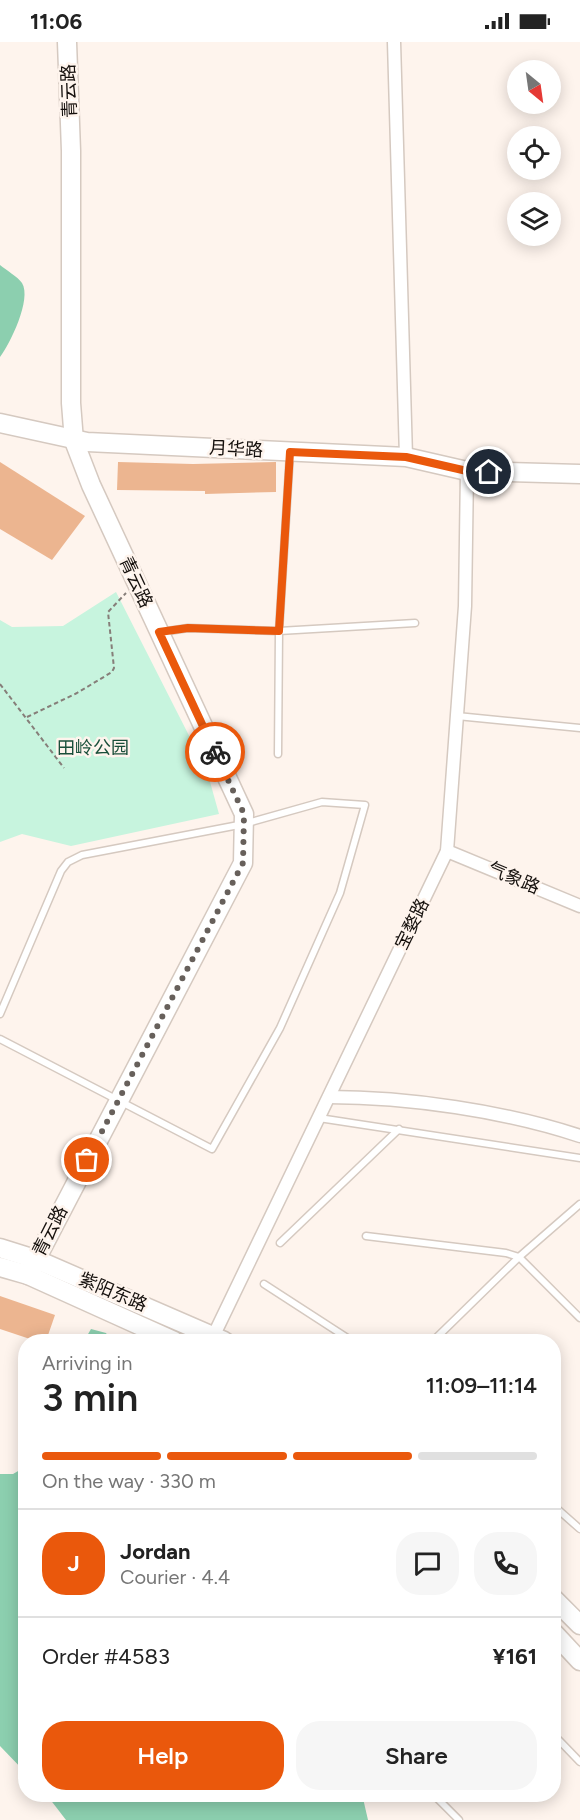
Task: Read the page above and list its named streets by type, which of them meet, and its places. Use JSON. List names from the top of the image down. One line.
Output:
{"streets":{"street":["青云路","月华路","气象路","宝婺路","紫阳东路"]},"crossings":[["青云路","月华路"],["青云路","紫阳东路"],["月华路","宝婺路"],["气象路","宝婺路"]],"parks":["田岭公园"],"north":"bottom right","page":{"status":"11:06","heading":["3 min","Arriving in","11:09–11:14"],"panel":["Jordan","Courier · 4.4","Order #4583","¥161"],"bar":"On the way · 330 m","round":"J","buttons":["Help","Share"]}}
